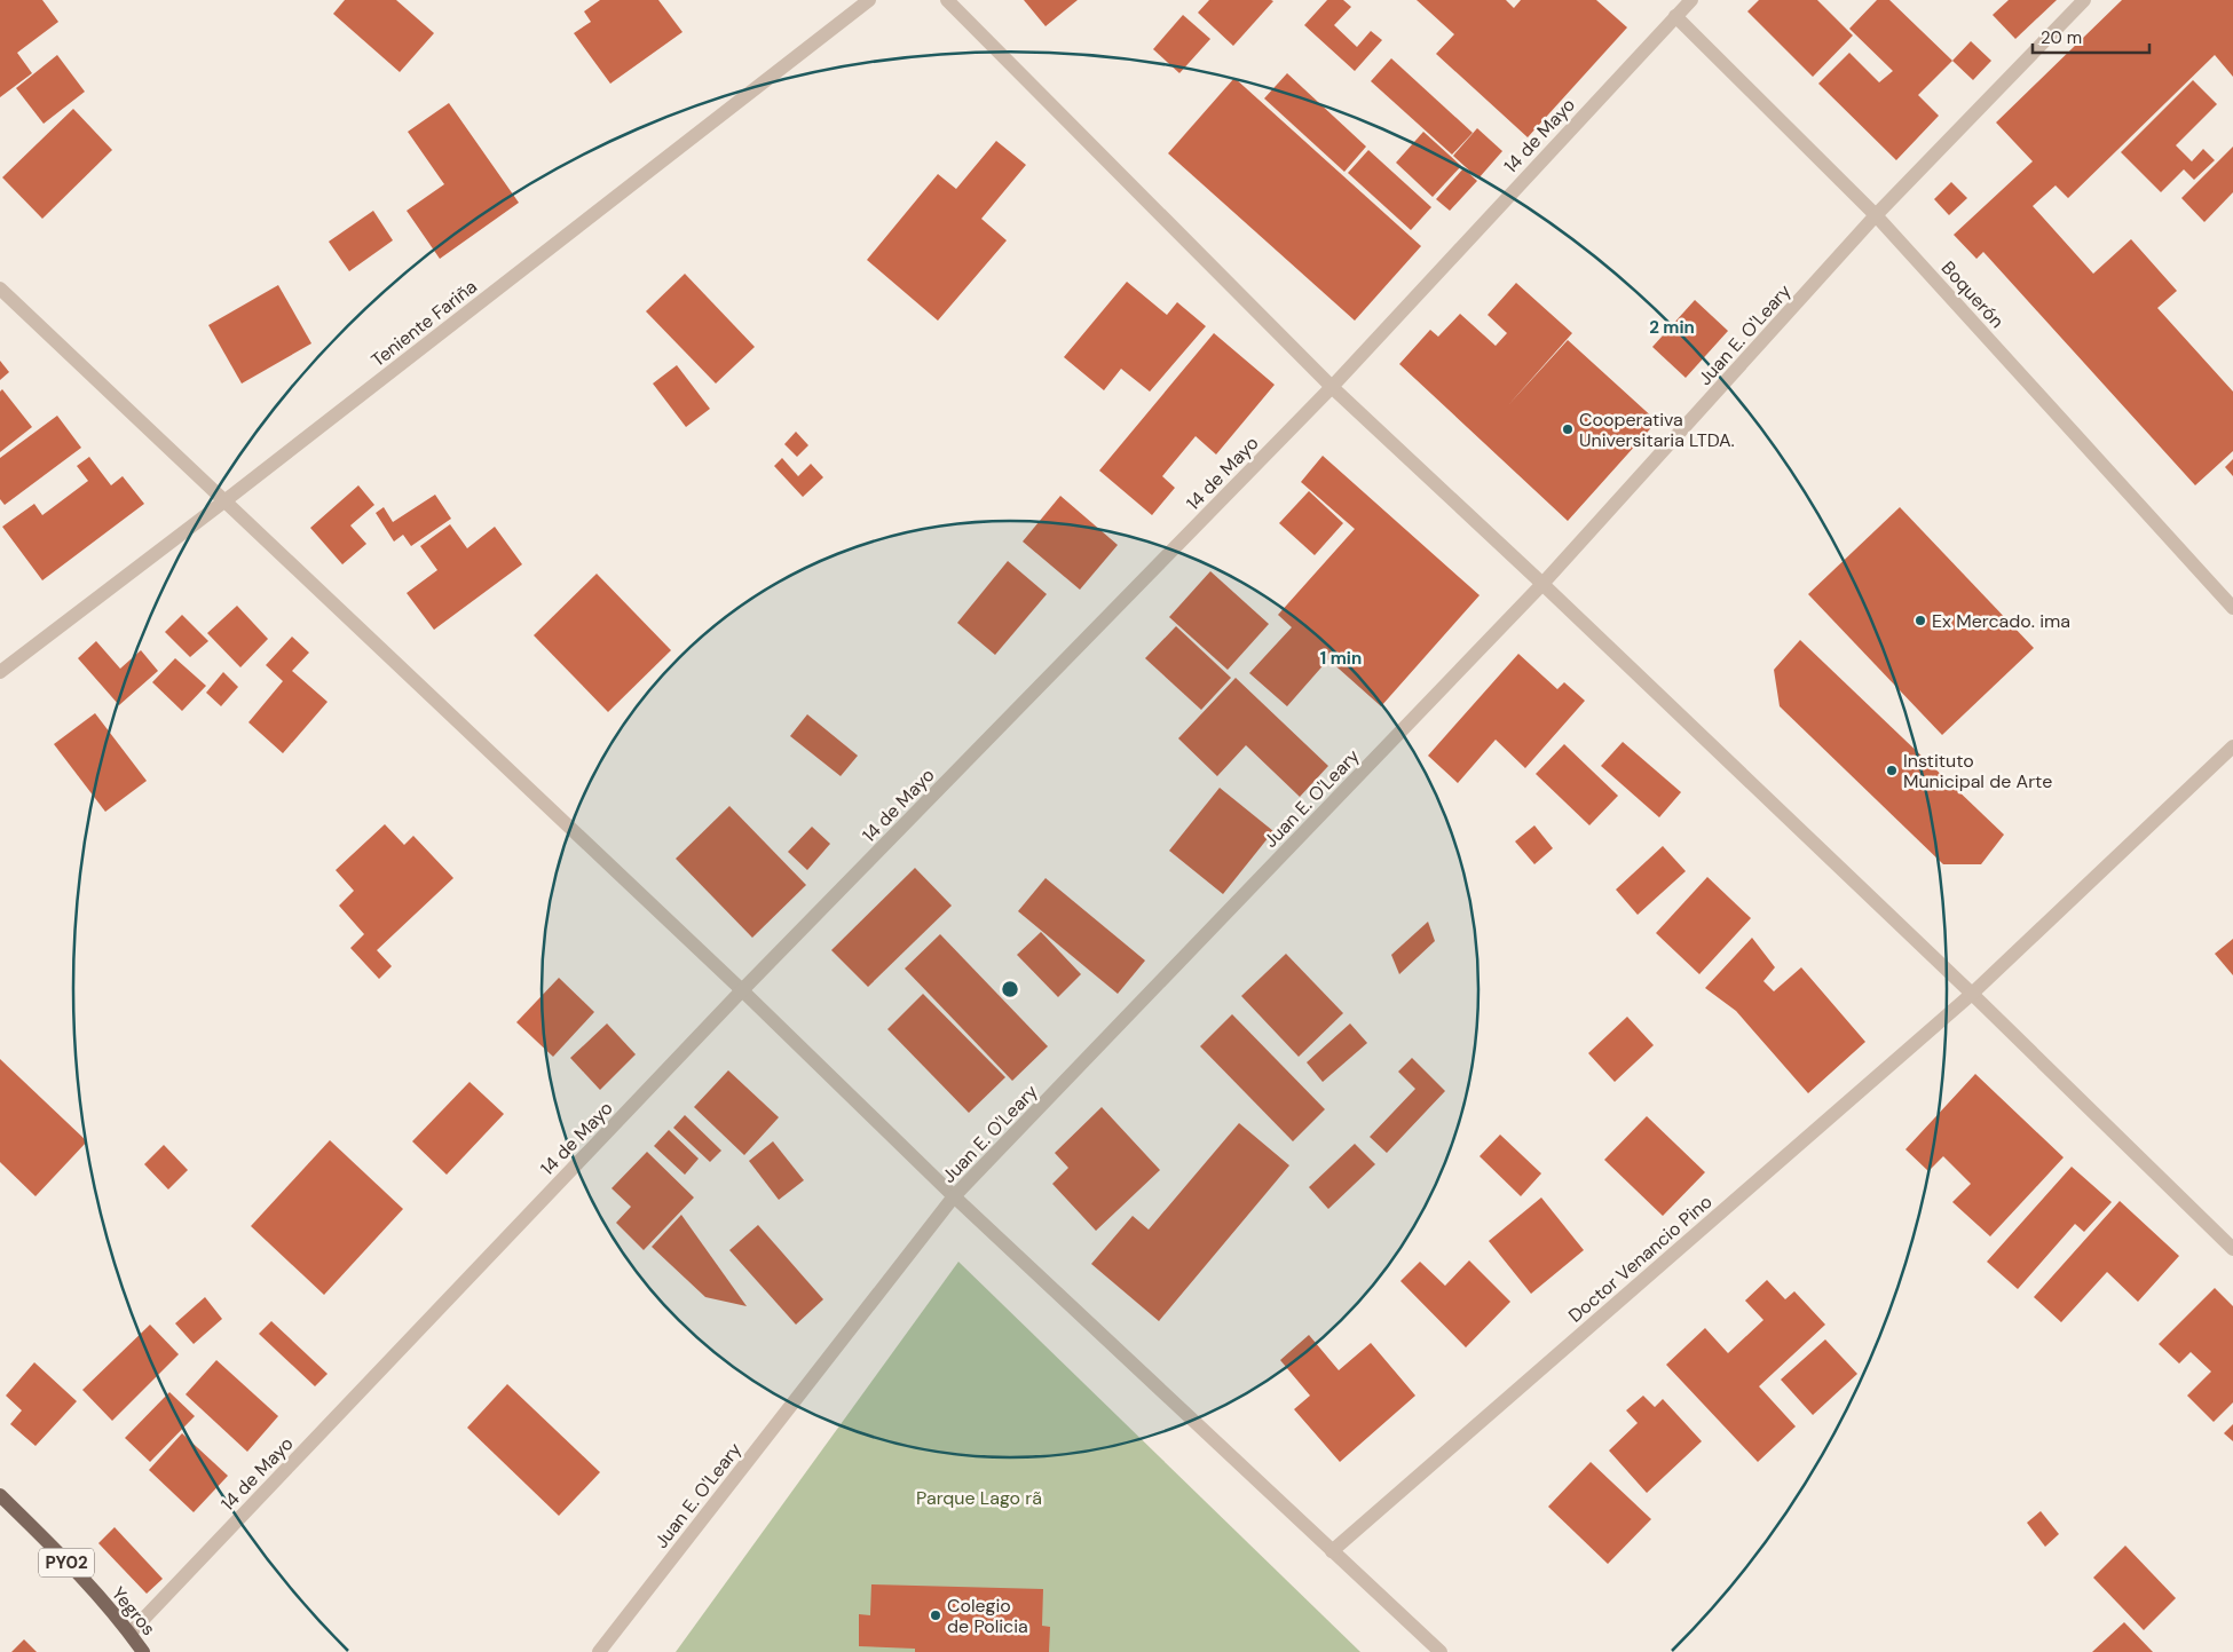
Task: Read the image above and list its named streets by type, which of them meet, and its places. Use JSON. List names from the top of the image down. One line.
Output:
{"streets":{"main road":["PY02","Yegros"],"street":["14 de Mayo","Boquerón","Teniente Fariña","Juan E. O'Leary","Doctor Venancio Pino"]},"crossings":[["14 de Mayo","Boquerón"],["14 de Mayo","Yegros"],["Boquerón","Juan E. O'Leary"]],"parks":["Parque Lago rã"],"places":["Cooperativa Universitaria LTDA.","Ex Mercado. ima","Instituto Municipal de Arte","Colegio de Policia"],"scale_bar":"20 m","rings":["2 min","1 min"]}
